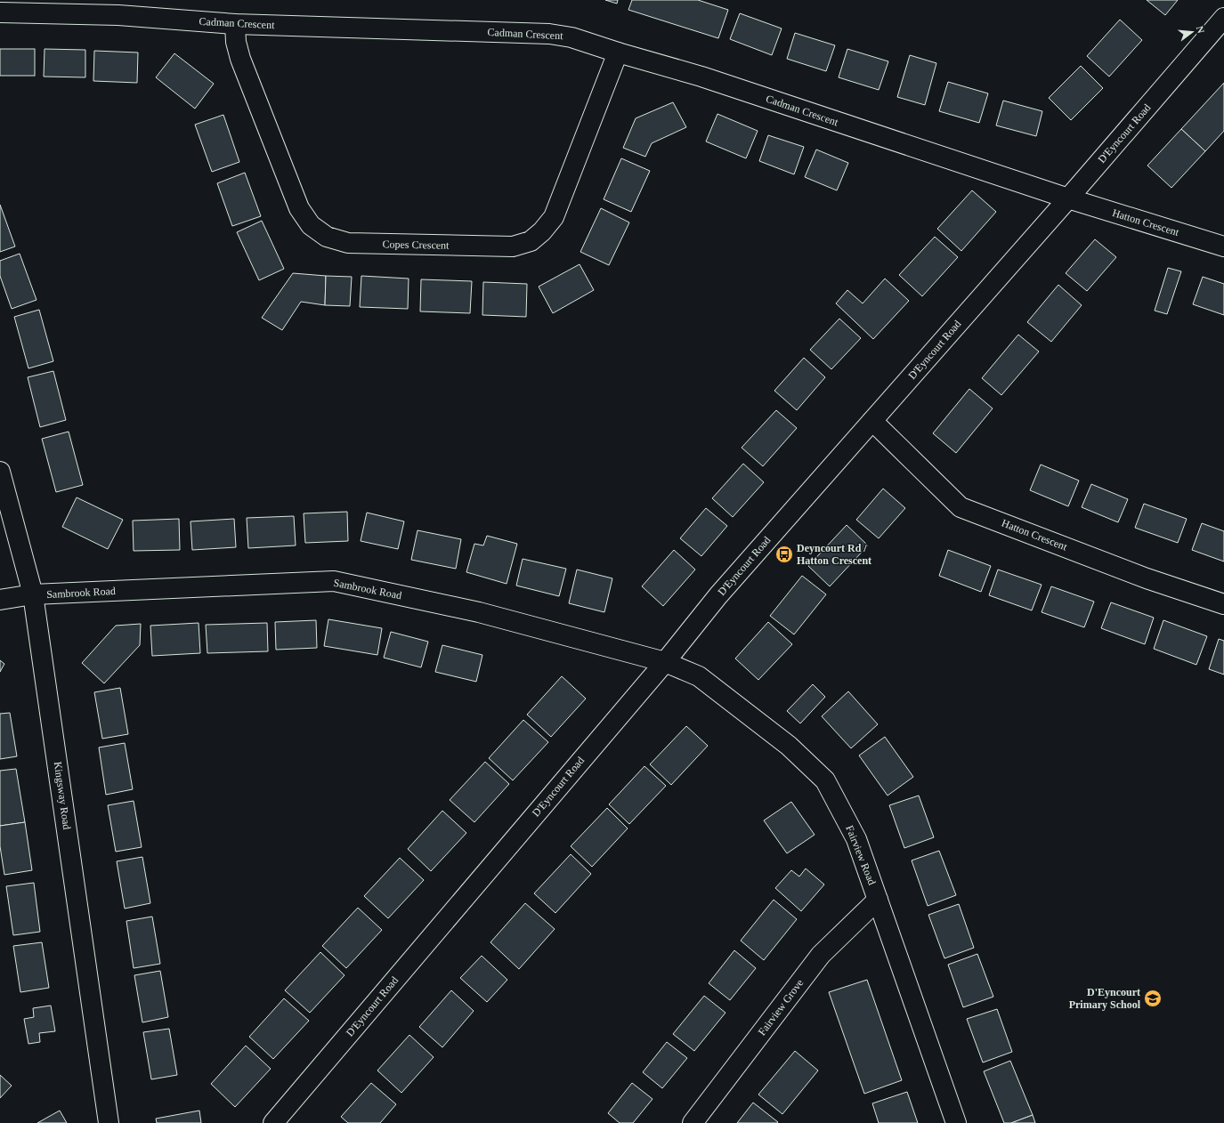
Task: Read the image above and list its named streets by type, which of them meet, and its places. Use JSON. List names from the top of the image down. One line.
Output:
{"streets":{"street":["Cadman Crescent","D'Eyncourt Road","Hatton Crescent","Copes Crescent","Sambrook Road","Kingsway Road","Fairview Road","Fairview Grove"]},"crossings":[["Cadman Crescent","D'Eyncourt Road"],["Cadman Crescent","Hatton Crescent"],["Cadman Crescent","Copes Crescent"],["D'Eyncourt Road","Hatton Crescent"],["D'Eyncourt Road","Sambrook Road"],["D'Eyncourt Road","Fairview Road"],["Sambrook Road","Kingsway Road"],["Sambrook Road","Fairview Road"],["Fairview Road","Fairview Grove"]],"places":{"bus stop":["Deyncourt Rd / Hatton Crescent"],"school or university":["D'Eyncourt Primary School"]},"north":"right"}
